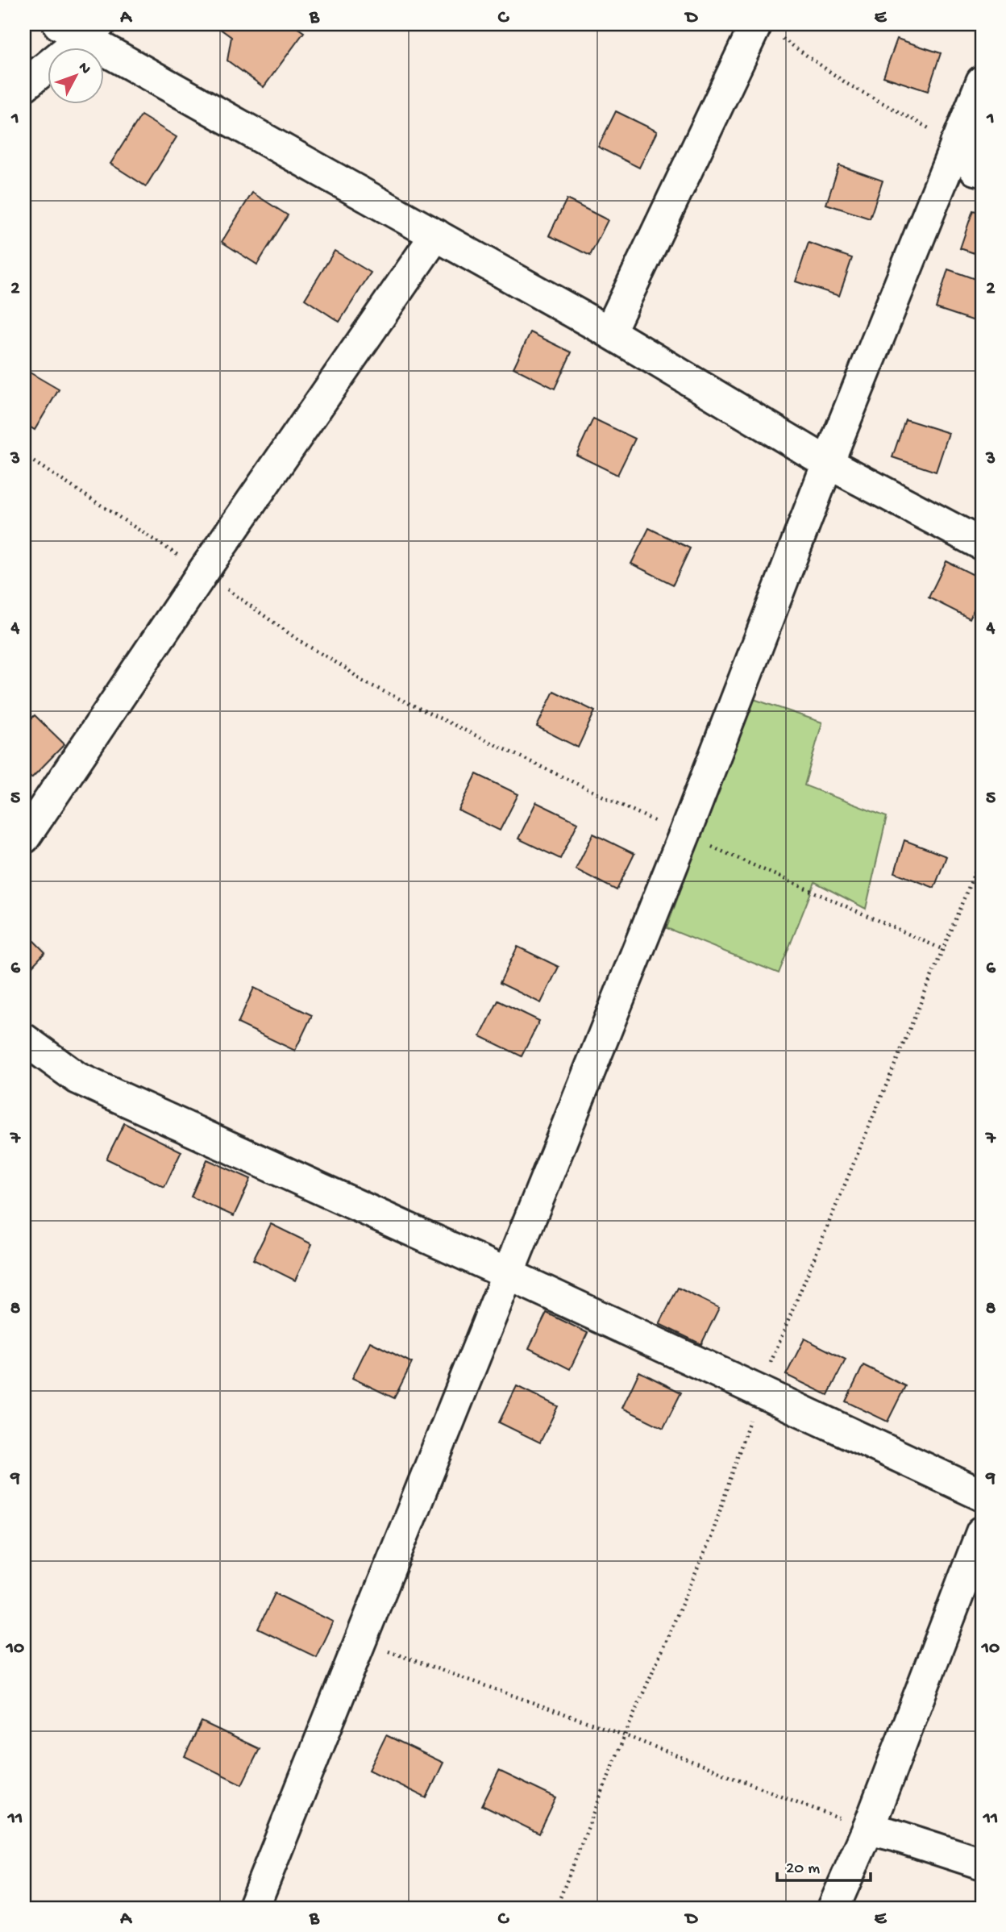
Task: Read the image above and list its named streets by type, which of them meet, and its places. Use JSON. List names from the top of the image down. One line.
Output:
{"scale_bar":"20 m","north":"top right","grid":{"columns":["A","B","C","D","E"],"rows":["1","2","3","4","5","6","7","8","9","10","11"]}}
